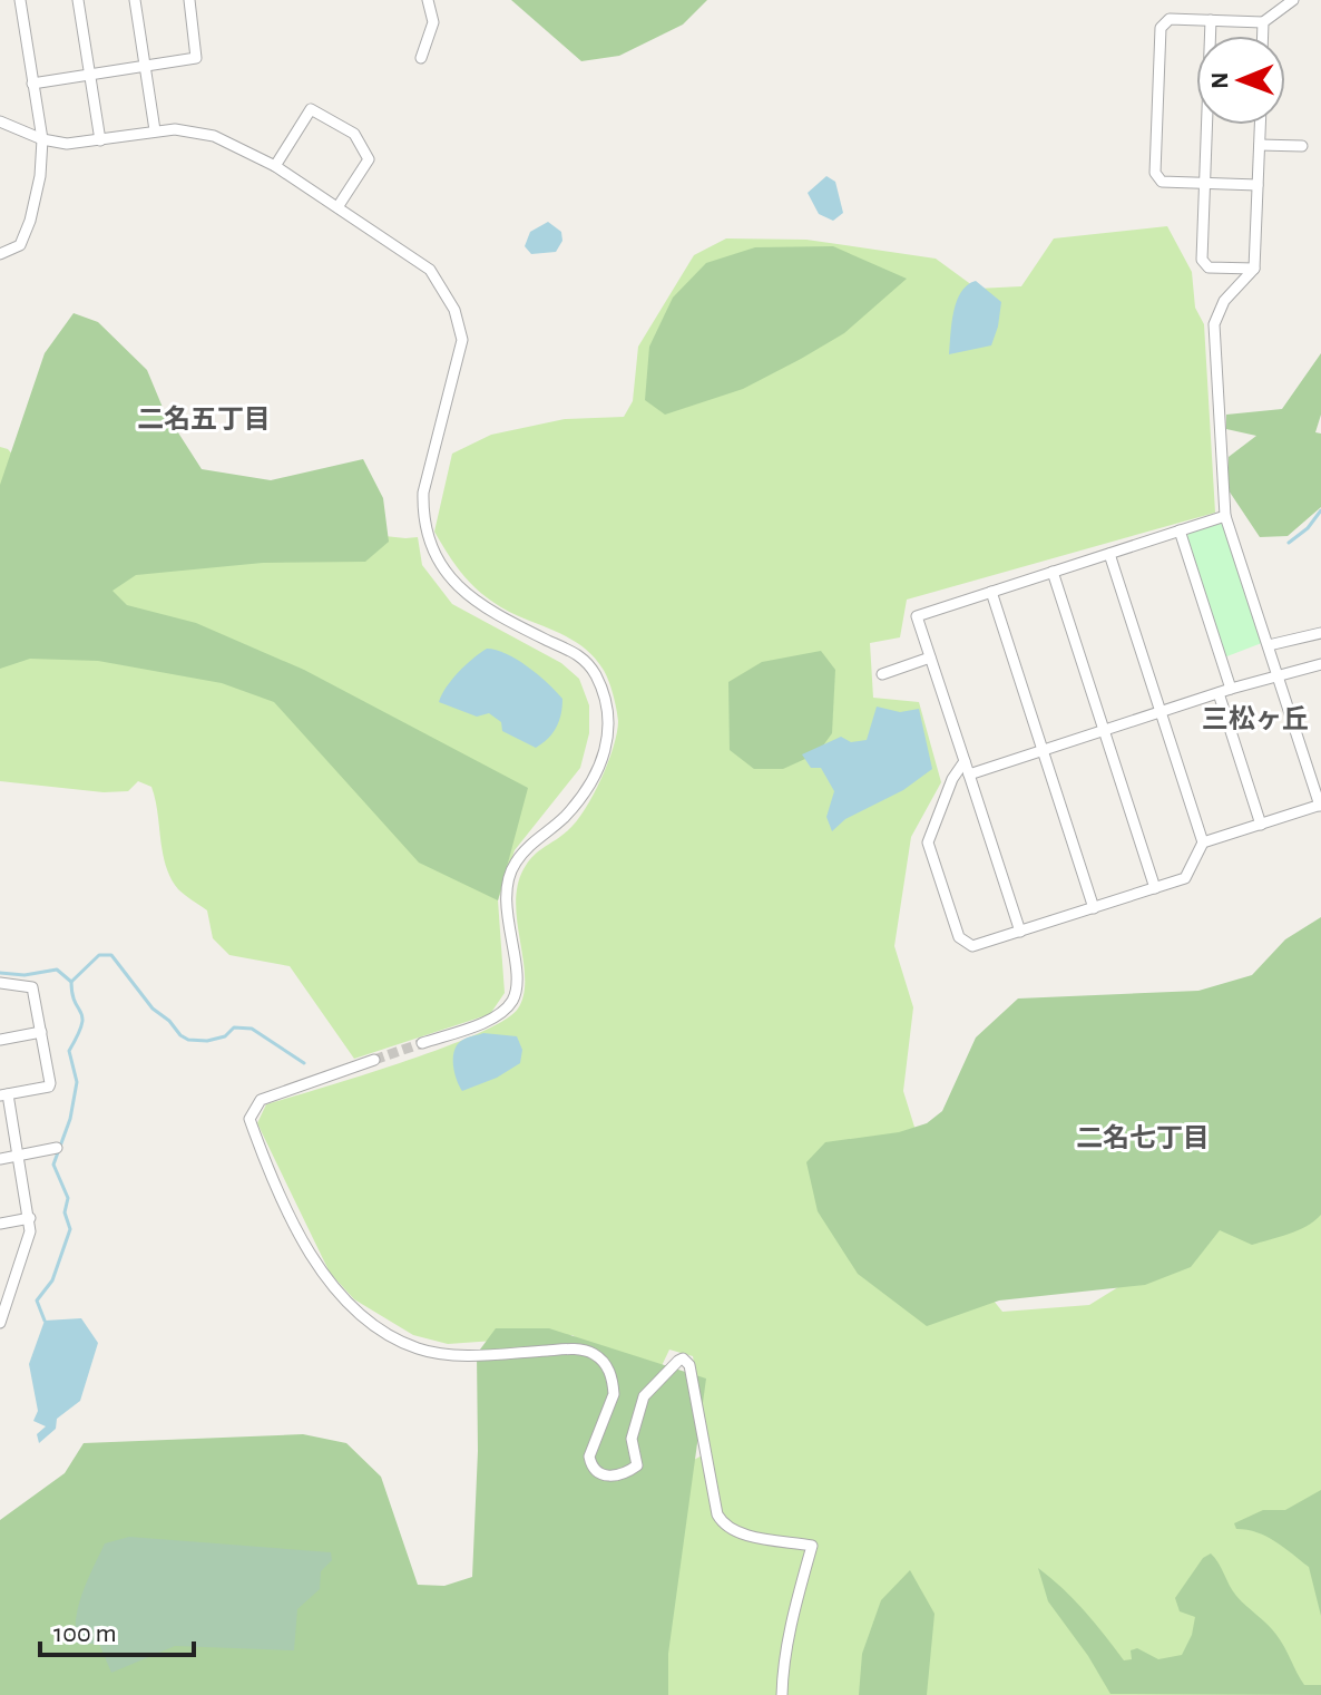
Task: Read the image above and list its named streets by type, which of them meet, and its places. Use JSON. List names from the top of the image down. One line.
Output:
{"districts":["二名五丁目","三松ヶ丘","二名七丁目"],"scale_bar":"100 m","north":"left"}
